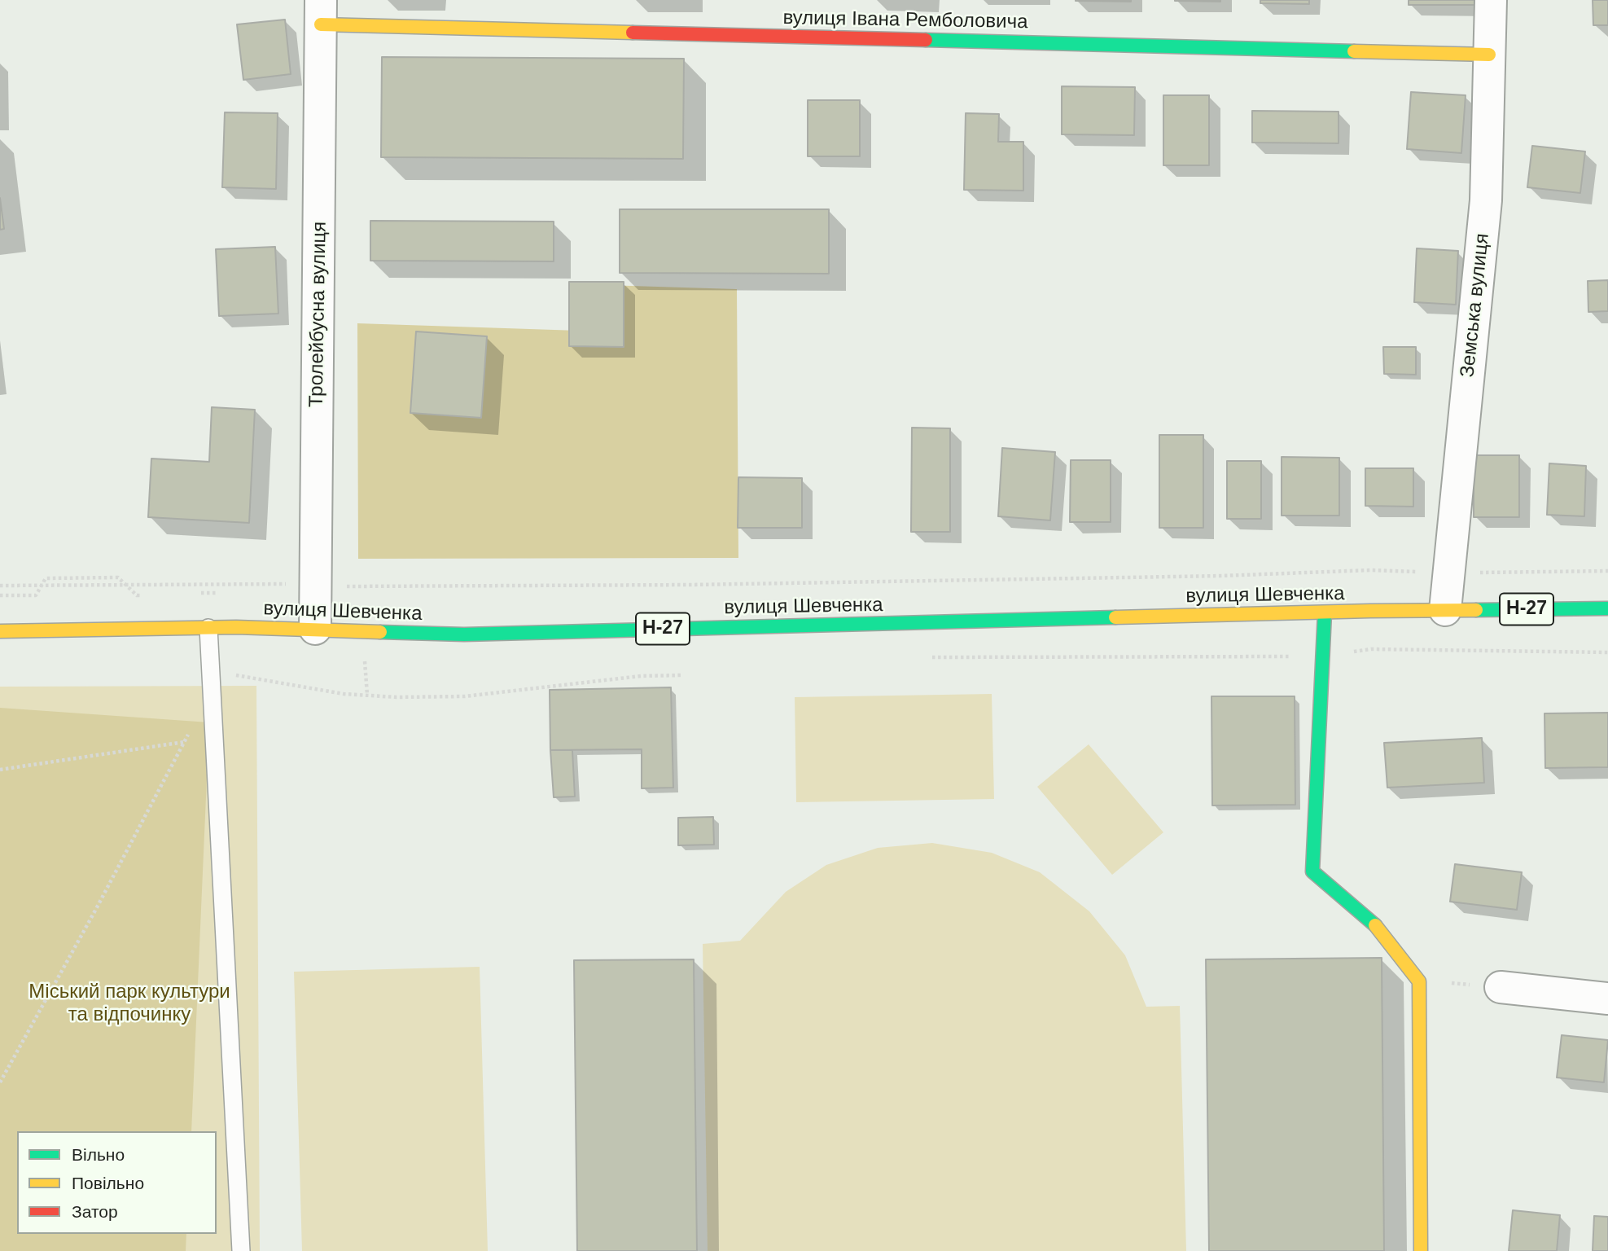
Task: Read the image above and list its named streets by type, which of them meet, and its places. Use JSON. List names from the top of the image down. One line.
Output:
{"streets":{"street":["вулиця Івана Ремболовича","Земська вулиця","Тролейбусна вулиця","вулиця Шевченка","Н-27"]},"crossings":[["вулиця Івана Ремболовича","Земська вулиця"],["вулиця Івана Ремболовича","Тролейбусна вулиця"],["Земська вулиця","вулиця Шевченка"],["Тролейбусна вулиця","вулиця Шевченка"]],"parks":["Міський парк культури та відпочинку"],"legend":["Вільно","Повільно","Затор"]}
